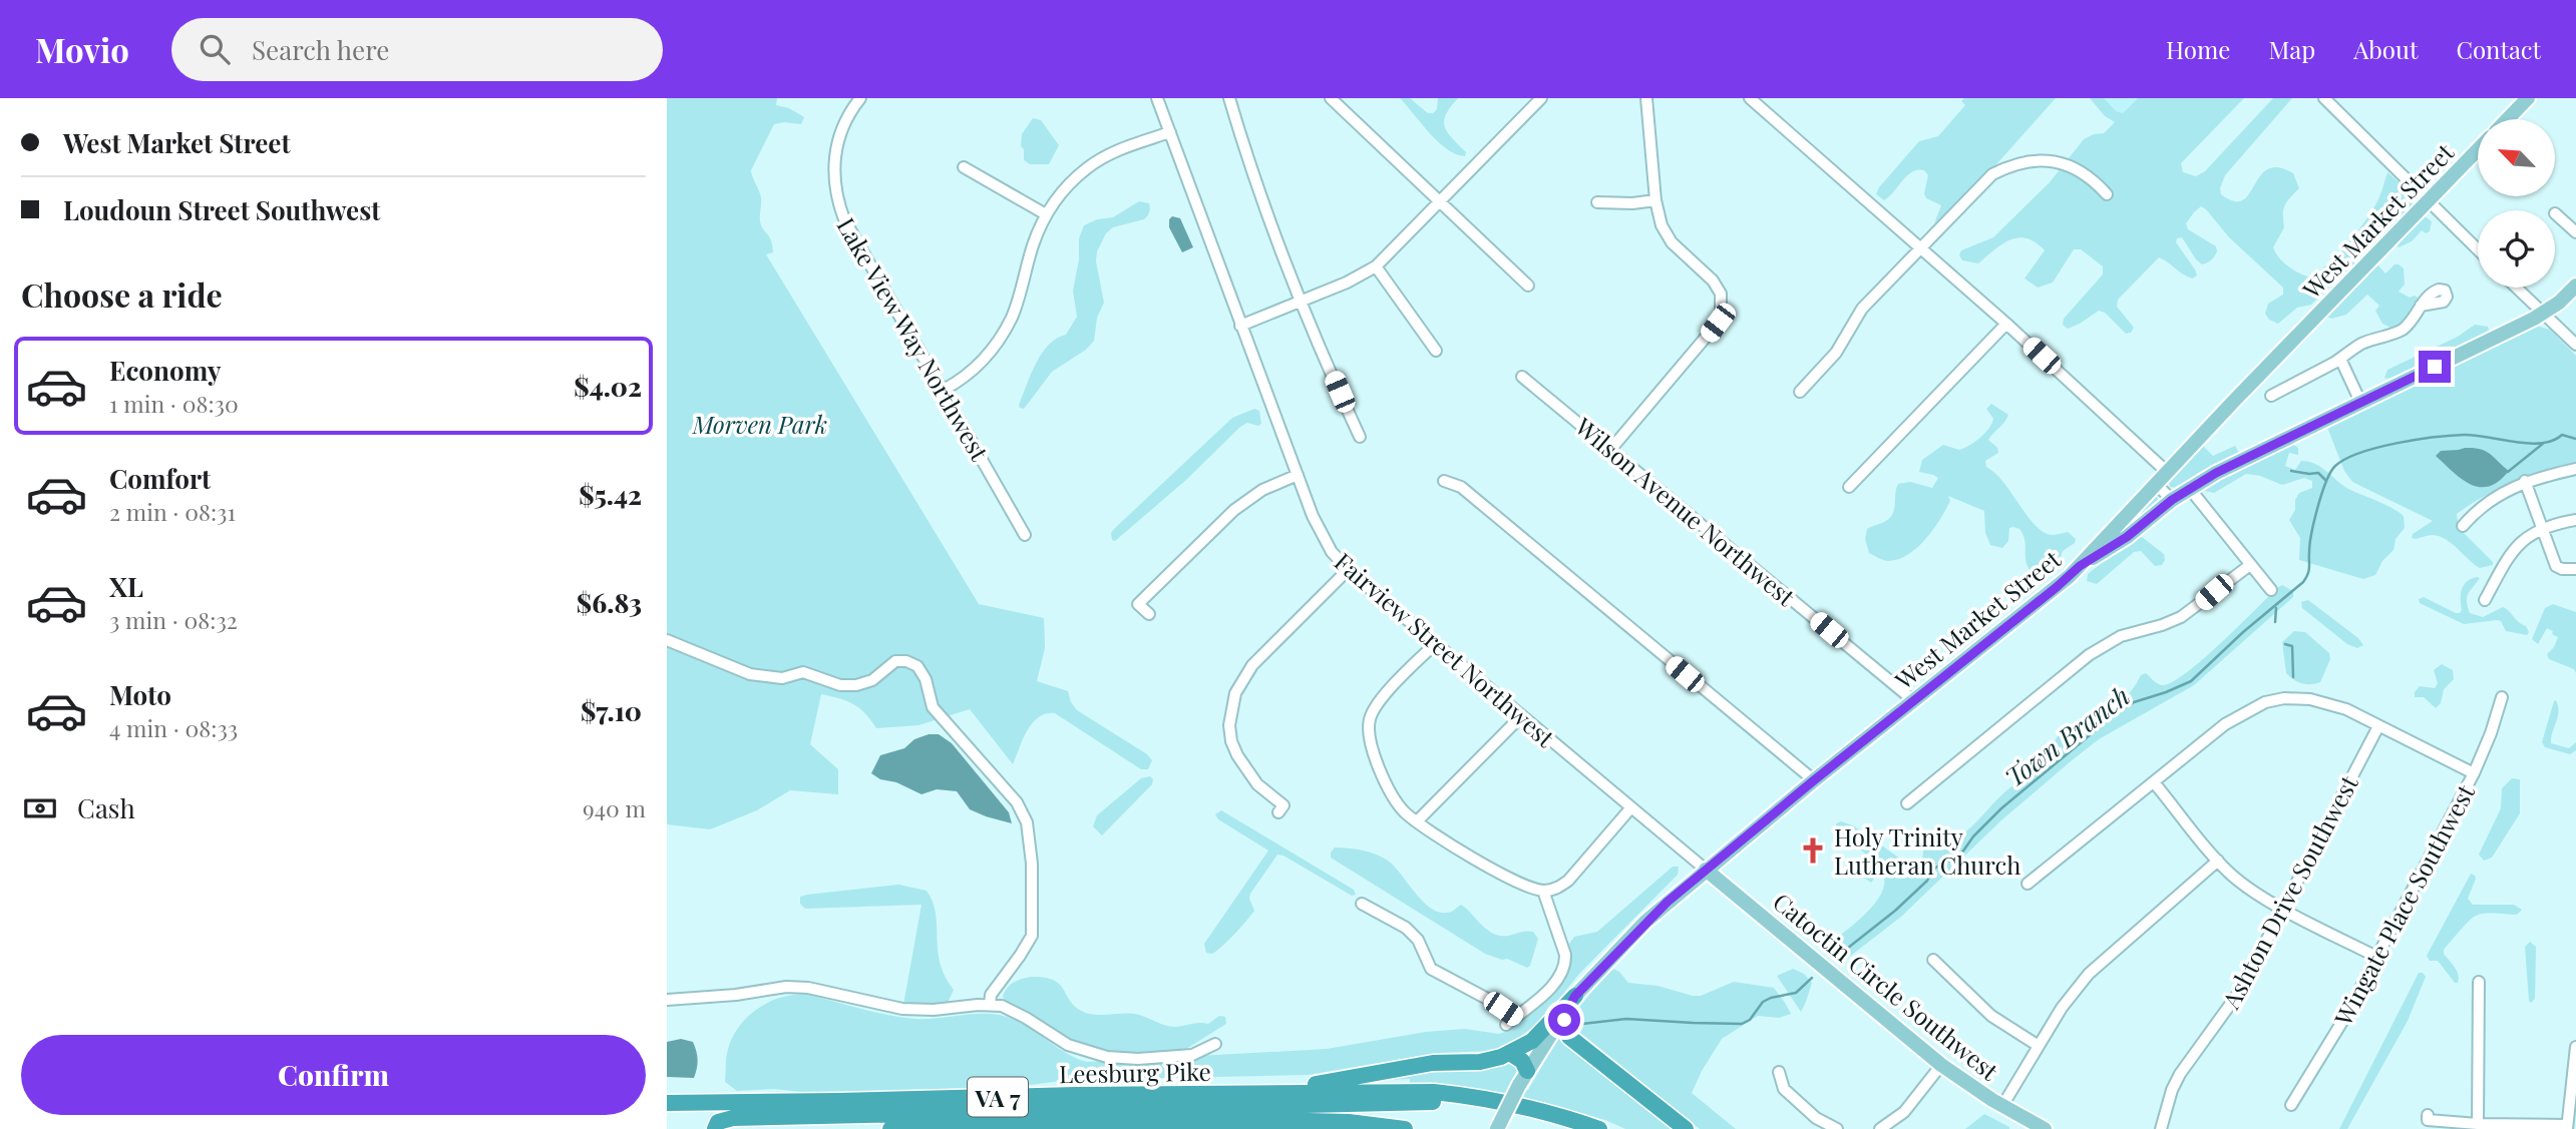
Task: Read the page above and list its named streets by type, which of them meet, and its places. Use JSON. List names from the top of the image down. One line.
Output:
{"streets":{"highway":["Leesburg Pike","VA 7"],"main road":["West Market Street","Catoctin Circle Southwest"],"street":["Lake View Way Northwest","Wilson Avenue Northwest","Fairview Street Northwest","Ashton Drive Southwest","Wingate Place Southwest"]},"crossings":[["West Market Street","Wilson Avenue Northwest"],["West Market Street","Fairview Street Northwest"],["West Market Street","Catoctin Circle Southwest"],["Fairview Street Northwest","Catoctin Circle Southwest"]],"water":["Town Branch"],"parks":["Morven Park"],"places":{"church":["Holy Trinity Lutheran Church"]},"north":"top left","page":{"header":"Movio","search":"Search here","nav":["Home","Map","About","Contact"],"banner":["West Market Street","Loudoun Street Southwest"],"heading":"Choose a ride","list":[{"name":"Economy","note":"1 min · 08:30","value":"$4.02"},{"name":"Comfort","note":"2 min · 08:31","value":"$5.42"},{"name":"XL","note":"3 min · 08:32","value":"$6.83"},{"name":"Moto","note":"4 min · 08:33","value":"$7.10"}],"pay":["Cash","940 m"],"buttons":"Confirm"}}
